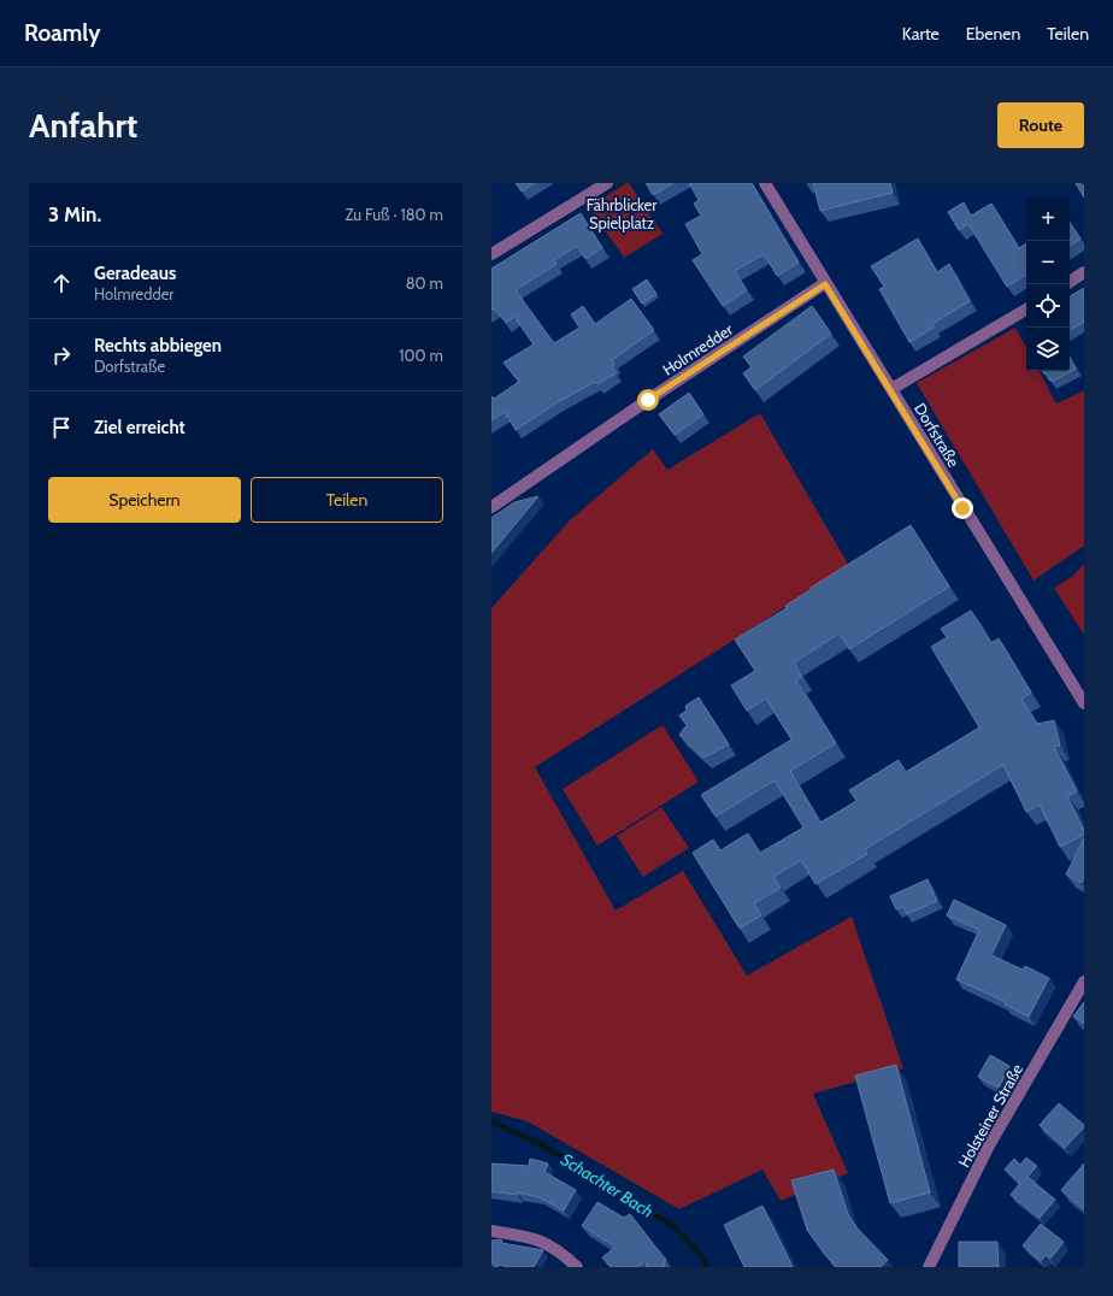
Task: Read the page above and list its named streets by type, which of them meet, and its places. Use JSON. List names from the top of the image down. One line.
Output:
{"streets":{"street":["Holmredder","Dorfstraße","Holsteiner Straße"]},"crossings":[["Holmredder","Dorfstraße"]],"water":["Schachter Bach"],"parks":["Fährblicker Spielplatz"],"page":{"header":"Roamly","nav":["Karte","Ebenen","Teilen"],"buttons":["Route",["Speichern","Teilen"]],"title":"Anfahrt","heading":["3 Min.","Zu Fuß · 180 m"],"map_buttons":["+","−"],"list":[["Geradeaus","Holmredder","80 m"],["Rechts abbiegen","Dorfstraße","100 m"],"Ziel erreicht"]}}
